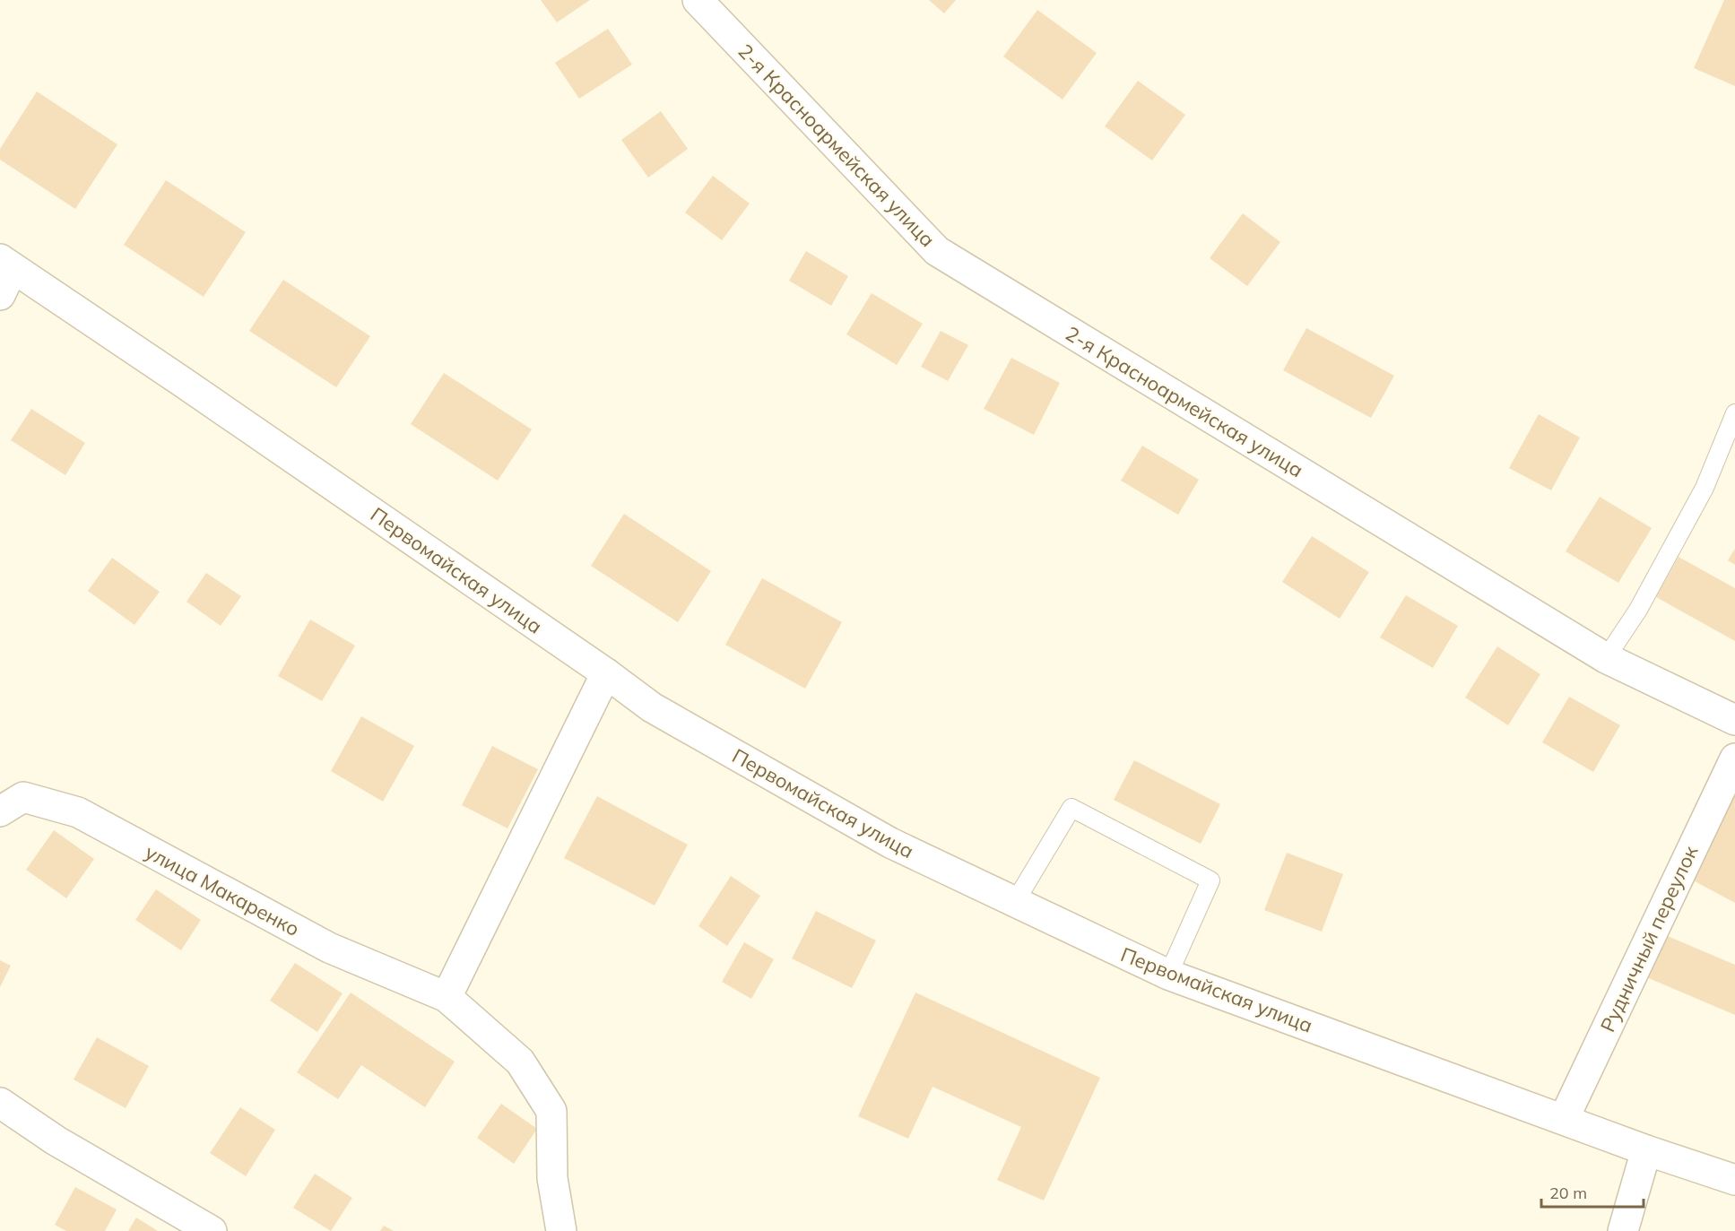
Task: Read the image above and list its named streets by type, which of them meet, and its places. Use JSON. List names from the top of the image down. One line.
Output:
{"streets":{"street":["2-я Красноармейская улица","Первомайская улица","улица Макаренко","Рудничный переулок"]},"crossings":[["Первомайская улица","Рудничный переулок"]],"scale_bar":"20 m"}
